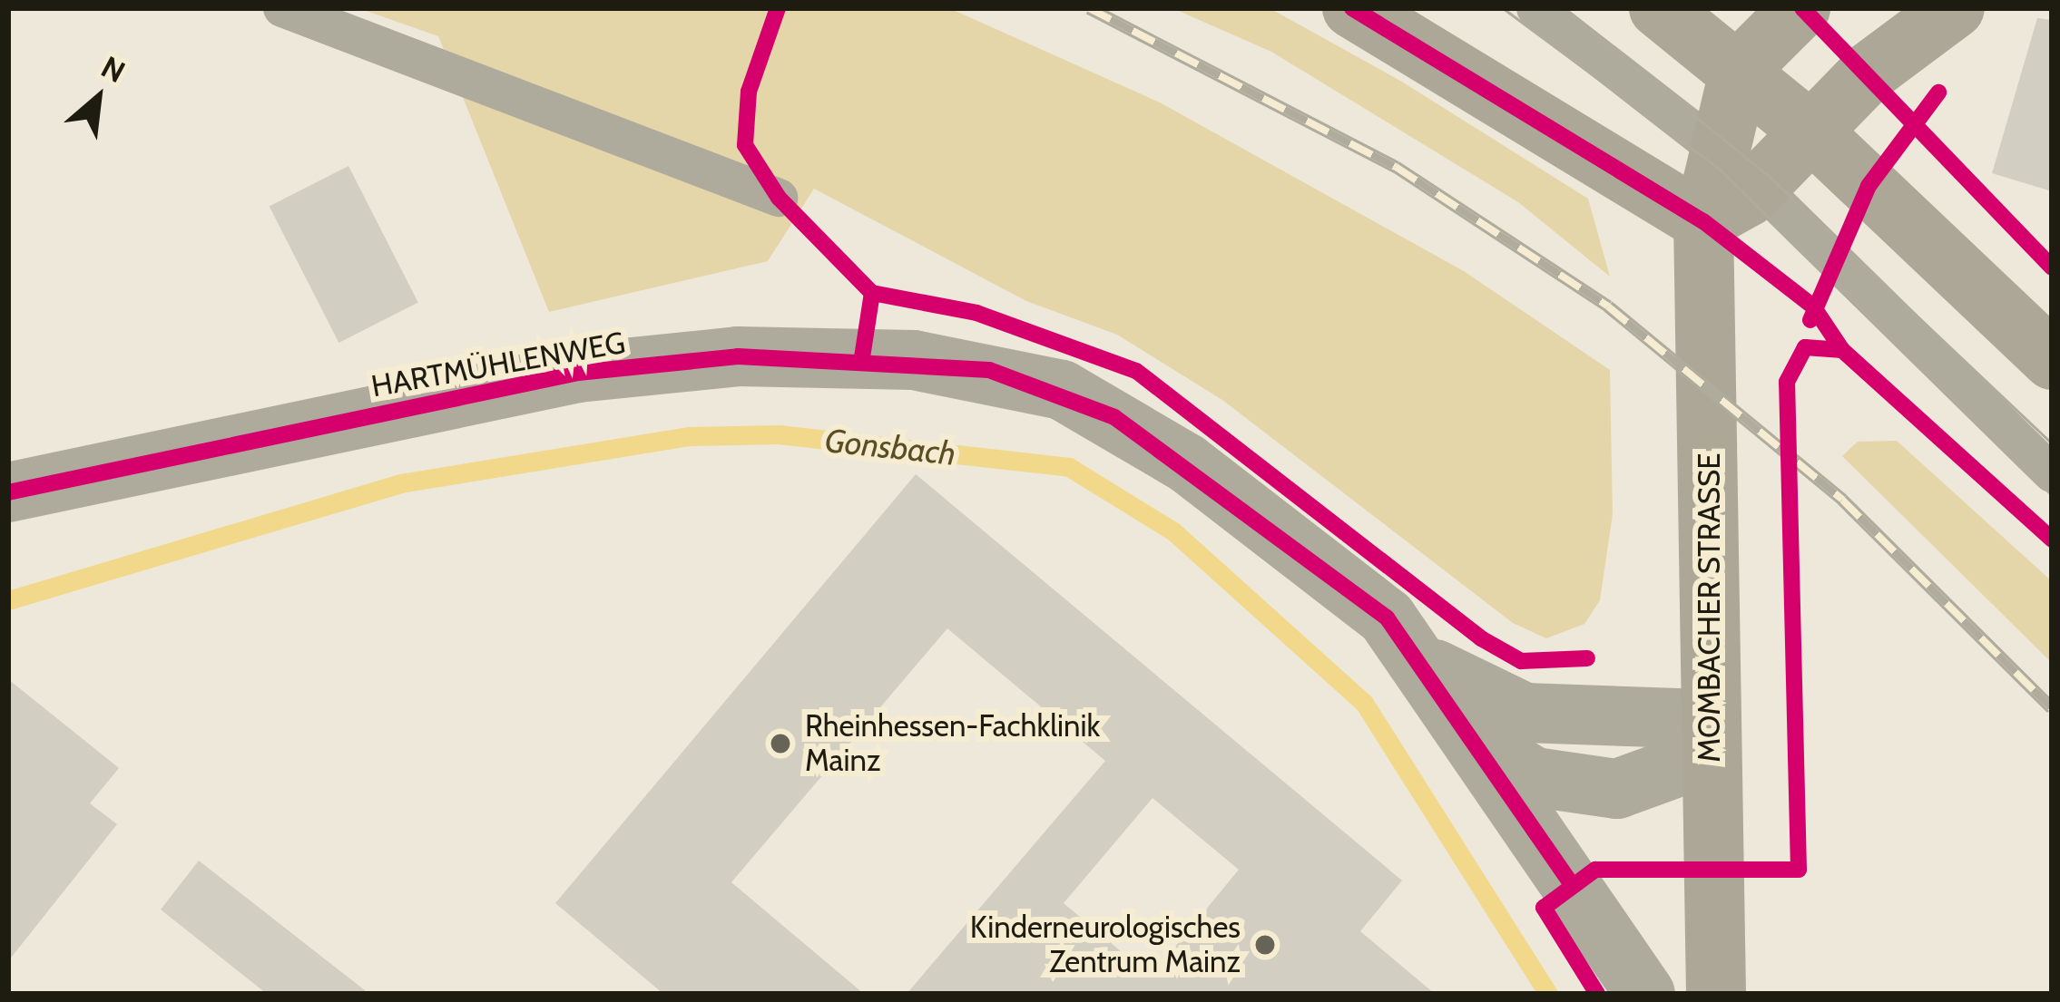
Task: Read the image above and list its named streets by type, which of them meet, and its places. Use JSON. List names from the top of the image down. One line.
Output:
{"streets":{"main road":["MOMBACHER STRASSE"],"street":["HARTMÜHLENWEG"]},"crossings":[["HARTMÜHLENWEG","MOMBACHER STRASSE"]],"water":["Gonsbach"],"places":["Rheinhessen-Fachklinik Mainz","Kinderneurologisches Zentrum Mainz"],"north":"top right"}
